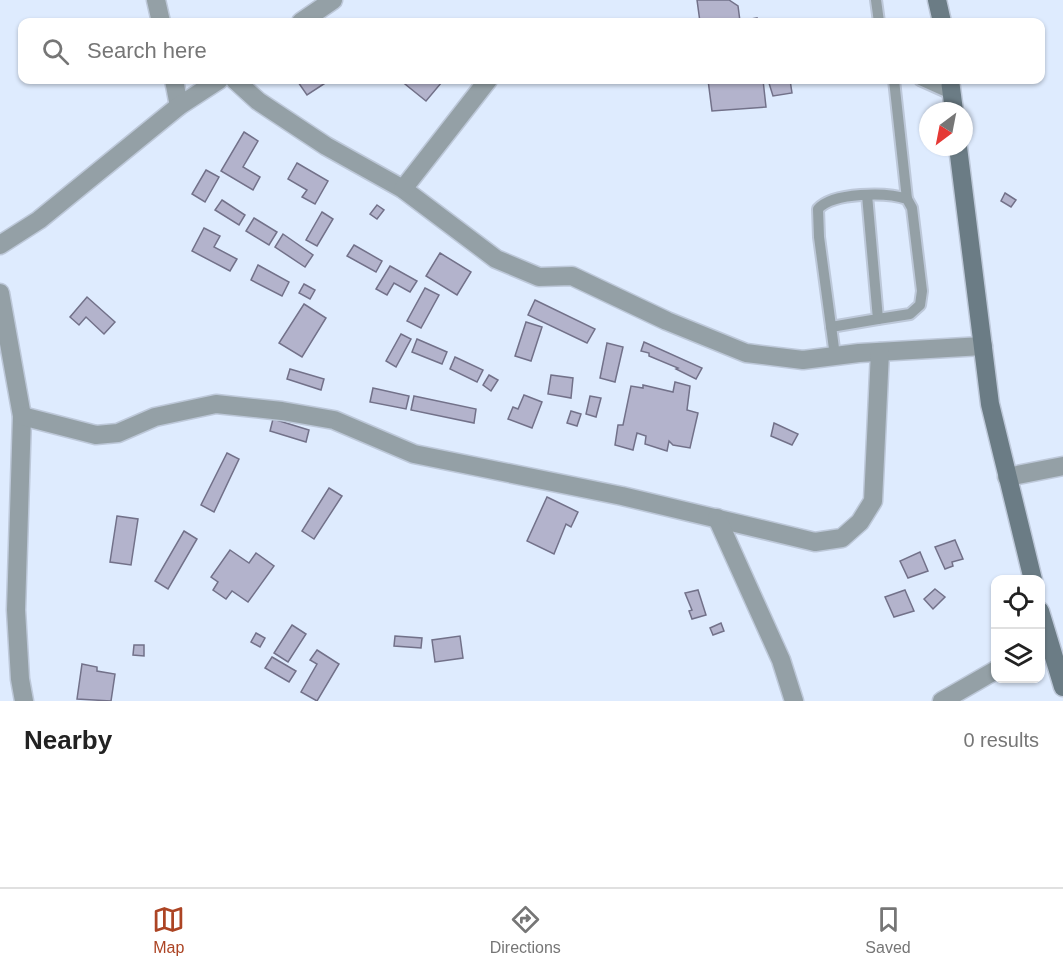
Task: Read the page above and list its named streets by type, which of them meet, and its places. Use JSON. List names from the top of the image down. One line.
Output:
{"north":"bottom left","page":{"search":"Search here","heading":["Nearby","0 results"],"nav":["Map","Directions","Saved"]}}
